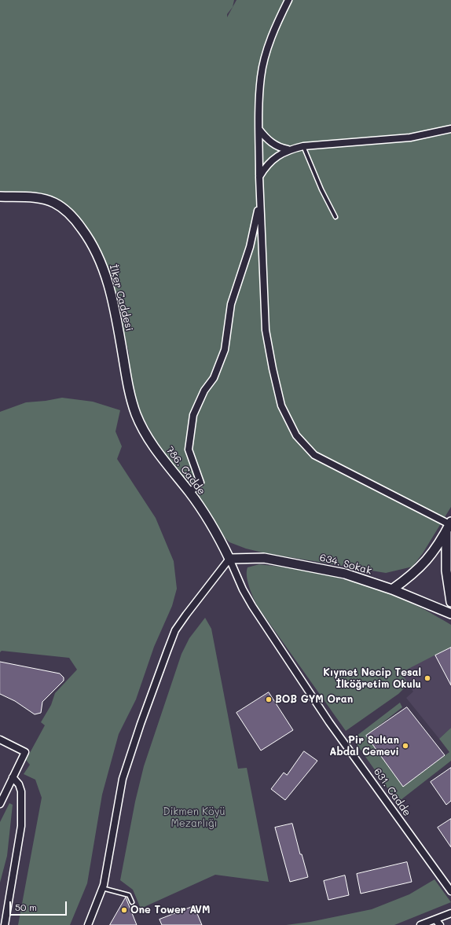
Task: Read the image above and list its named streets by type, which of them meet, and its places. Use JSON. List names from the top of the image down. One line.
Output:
{"streets":{"main road":["İlker Caddesi","786. Cadde","634. Sokak"],"street":["631. Cadde"]},"crossings":[["İlker Caddesi","786. Cadde"],["786. Cadde","634. Sokak"],["786. Cadde","631. Cadde"],["634. Sokak","631. Cadde"]],"parks":["Dikmen Köyü Mezarlığı"],"places":["Kıymet Necip Tesal İlköğretim Okulu","BOB GYM Oran","Pir Sultan Abdal Cemevi","One Tower AVM"],"scale_bar":"50 m"}
